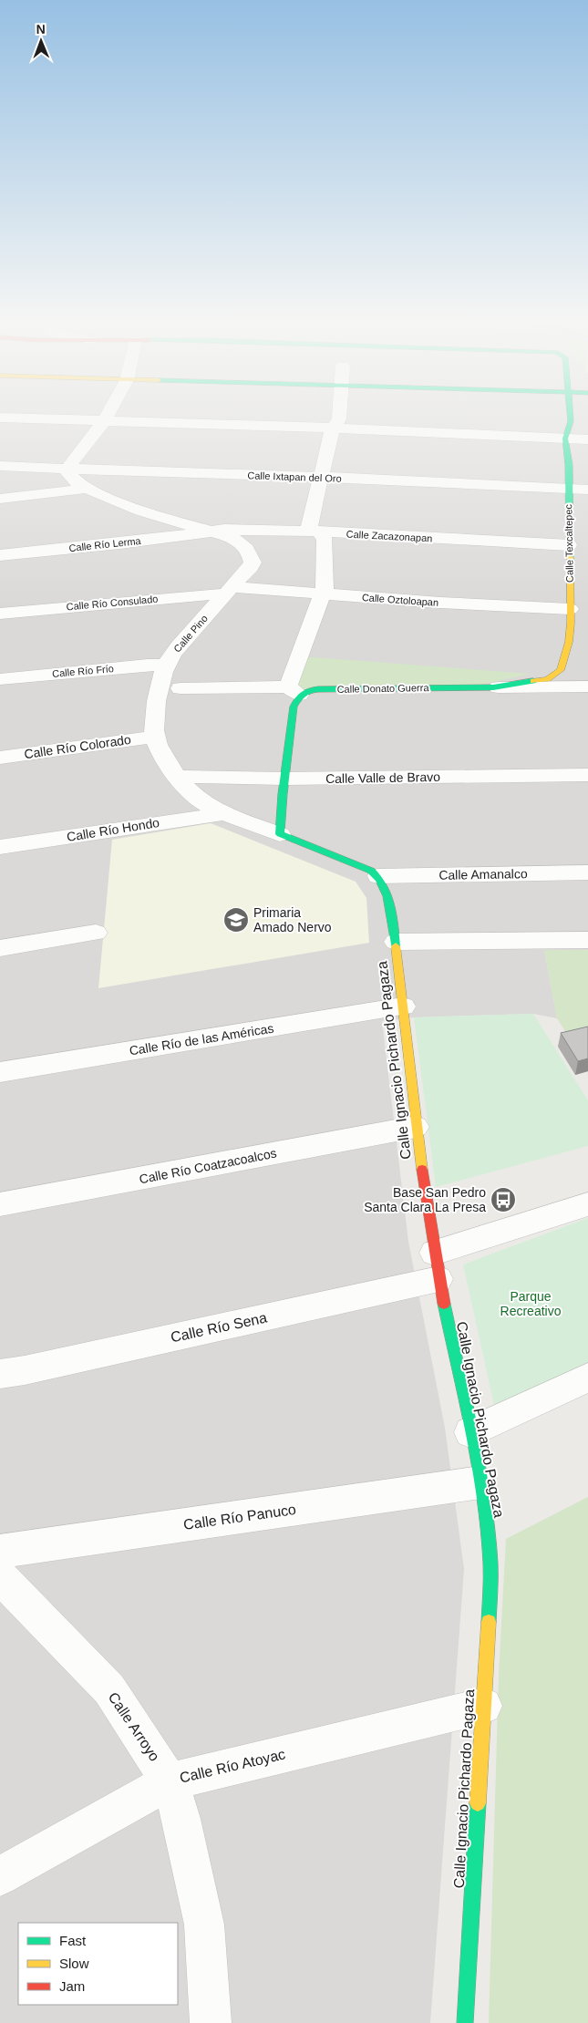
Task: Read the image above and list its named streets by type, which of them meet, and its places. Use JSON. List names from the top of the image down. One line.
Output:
{"streets":{"street":["Calle Ixtapan del Oro","Calle Zacazonapan","Calle Texcaltepec","Calle Río Lerma","Calle Oztoloapan","Calle Río Consulado","Calle Pino","Calle Río Frío","Calle Donato Guerra","Calle Río Colorado","Calle Valle de Bravo","Calle Río Hondo","Calle Amanalco","Calle Río de las Américas","Calle Ignacio Pichardo Pagaza","Calle Río Coatzacoalcos","Calle Río Sena","Calle Río Panuco","Calle Arroyo","Calle Río Atoyac"]},"crossings":[["Calle Ixtapan del Oro","Calle Texcaltepec"],["Calle Ixtapan del Oro","Calle Pino"],["Calle Zacazonapan","Calle Texcaltepec"],["Calle Zacazonapan","Calle Río Lerma"],["Calle Zacazonapan","Calle Pino"],["Calle Texcaltepec","Calle Oztoloapan"],["Calle Texcaltepec","Calle Donato Guerra"],["Calle Río Lerma","Calle Pino"],["Calle Oztoloapan","Calle Río Consulado"],["Calle Oztoloapan","Calle Pino"],["Calle Río Consulado","Calle Pino"],["Calle Pino","Calle Río Frío"],["Calle Pino","Calle Río Colorado"],["Calle Pino","Calle Valle de Bravo"],["Calle Pino","Calle Río Hondo"],["Calle Pino","Calle Amanalco"],["Calle Pino","Calle Ignacio Pichardo Pagaza"],["Calle Amanalco","Calle Ignacio Pichardo Pagaza"],["Calle Río de las Américas","Calle Ignacio Pichardo Pagaza"],["Calle Ignacio Pichardo Pagaza","Calle Río Coatzacoalcos"],["Calle Ignacio Pichardo Pagaza","Calle Río Sena"],["Calle Ignacio Pichardo Pagaza","Calle Río Panuco"],["Calle Ignacio Pichardo Pagaza","Calle Río Atoyac"],["Calle Arroyo","Calle Río Atoyac"]],"parks":["Parque Recreativo"],"places":{"school or university":["Primaria Amado Nervo"],"bus stop":["Base San Pedro Santa Clara La Presa"]},"legend":["Fast","Slow","Jam"],"north":"top"}
